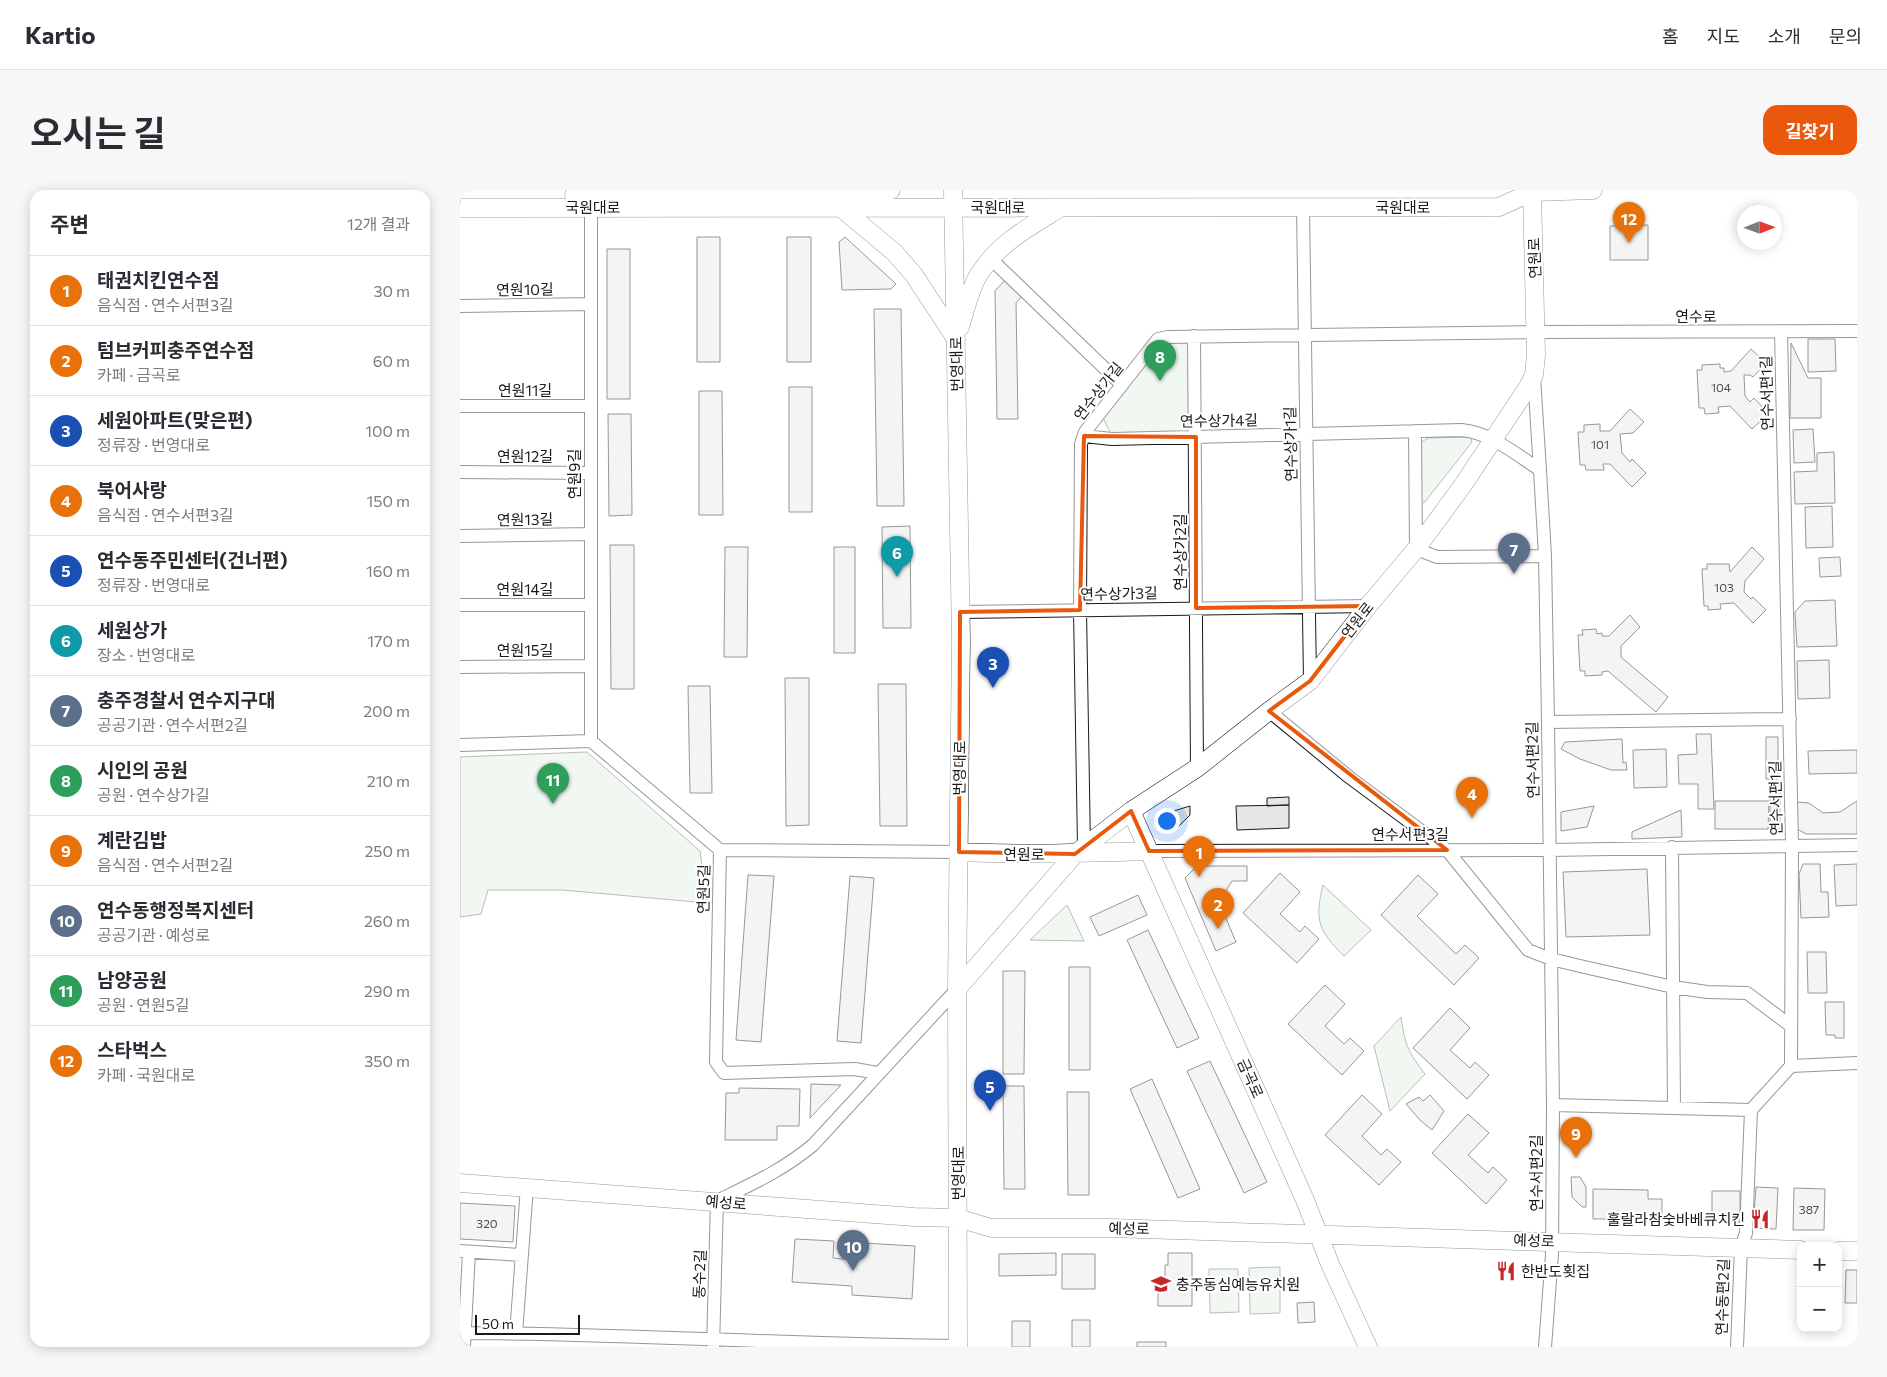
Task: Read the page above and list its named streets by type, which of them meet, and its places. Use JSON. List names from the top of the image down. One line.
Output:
{"streets":{"street":["국원대로","연원로","연원10길","연수로","번영대로","연원11길","연수상가길","연수서편1길","연수상가4길","연수상가1길","연원12길","연원9길","연원13길","연수상가2길","연원14길","연수상가3길","연원15길","연수서편2길","연수서편3길","연원5길","금곡로","예성로","동수2길","연수동편2길"]},"crossings":[["국원대로","연원로"],["국원대로","번영대로"],["국원대로","연수상가1길"],["국원대로","연원9길"],["연원로","연수로"],["연원로","번영대로"],["연원로","연수상가길"],["연원로","연수상가4길"],["연원로","연수상가1길"],["연원로","연수상가2길"],["연원로","연수상가3길"],["연원로","연수서편2길"],["연원로","금곡로"],["연원10길","연원9길"],["연수로","연수상가길"],["연수로","연수서편1길"],["번영대로","연수상가3길"],["번영대로","예성로"],["연원11길","연원9길"],["연수상가길","연수상가4길"],["연수상가길","연수상가1길"],["연수상가길","연수상가2길"],["연수상가길","연수상가3길"],["연수서편1길","연수서편3길"],["연수상가4길","연수상가1길"],["연수상가4길","연수상가2길"],["연수상가1길","연수상가3길"],["연원12길","연원9길"],["연원9길","연원13길"],["연원9길","연원14길"],["연원9길","연원15길"],["연원9길","연원5길"],["연수상가2길","연수상가3길"],["연수서편2길","연수서편3길"],["연수서편2길","예성로"],["연수서편3길","금곡로"],["금곡로","예성로"],["예성로","동수2길"],["예성로","연수동편2길"]],"places":{"restaurant":["훌랄라참숯바베큐치킨","한반도횟집"],"school or university":["충주동심예능유치원"]},"house_numbers":["104","101","103","387","320"],"scale_bar":"50 m","north":"right","page":{"header":"Kartio","nav":["홈","지도","소개","문의"],"title":"오시는 길","buttons":"길찾기","heading":["주변","12개 결과"],"pins":["12","8","7","6","3","11","4","1","2","5","9","10"],"list":[{"mark":"1","name":"태권치킨연수점","note":"음식점 · 연수서편3길","value":"30 m"},{"mark":"2","name":"텀브커피충주연수점","note":"카페 · 금곡로","value":"60 m"},{"mark":"3","name":"세원아파트(맞은편)","note":"정류장 · 번영대로","value":"100 m"},{"mark":"4","name":"북어사랑","note":"음식점 · 연수서편3길","value":"150 m"},{"mark":"5","name":"연수동주민센터(건너편)","note":"정류장 · 번영대로","value":"160 m"},{"mark":"6","name":"세원상가","note":"장소 · 번영대로","value":"170 m"},{"mark":"7","name":"충주경찰서 연수지구대","note":"공공기관 · 연수서편2길","value":"200 m"},{"mark":"8","name":"시인의 공원","note":"공원 · 연수상가길","value":"210 m"},{"mark":"9","name":"계란김밥","note":"음식점 · 연수서편2길","value":"250 m"},{"mark":"10","name":"연수동행정복지센터","note":"공공기관 · 예성로","value":"260 m"},{"mark":"11","name":"남양공원","note":"공원 · 연원5길","value":"290 m"},{"mark":"12","name":"스타벅스","note":"카페 · 국원대로","value":"350 m"}],"map_buttons":["+","−"],"scale":"50 m"}}
